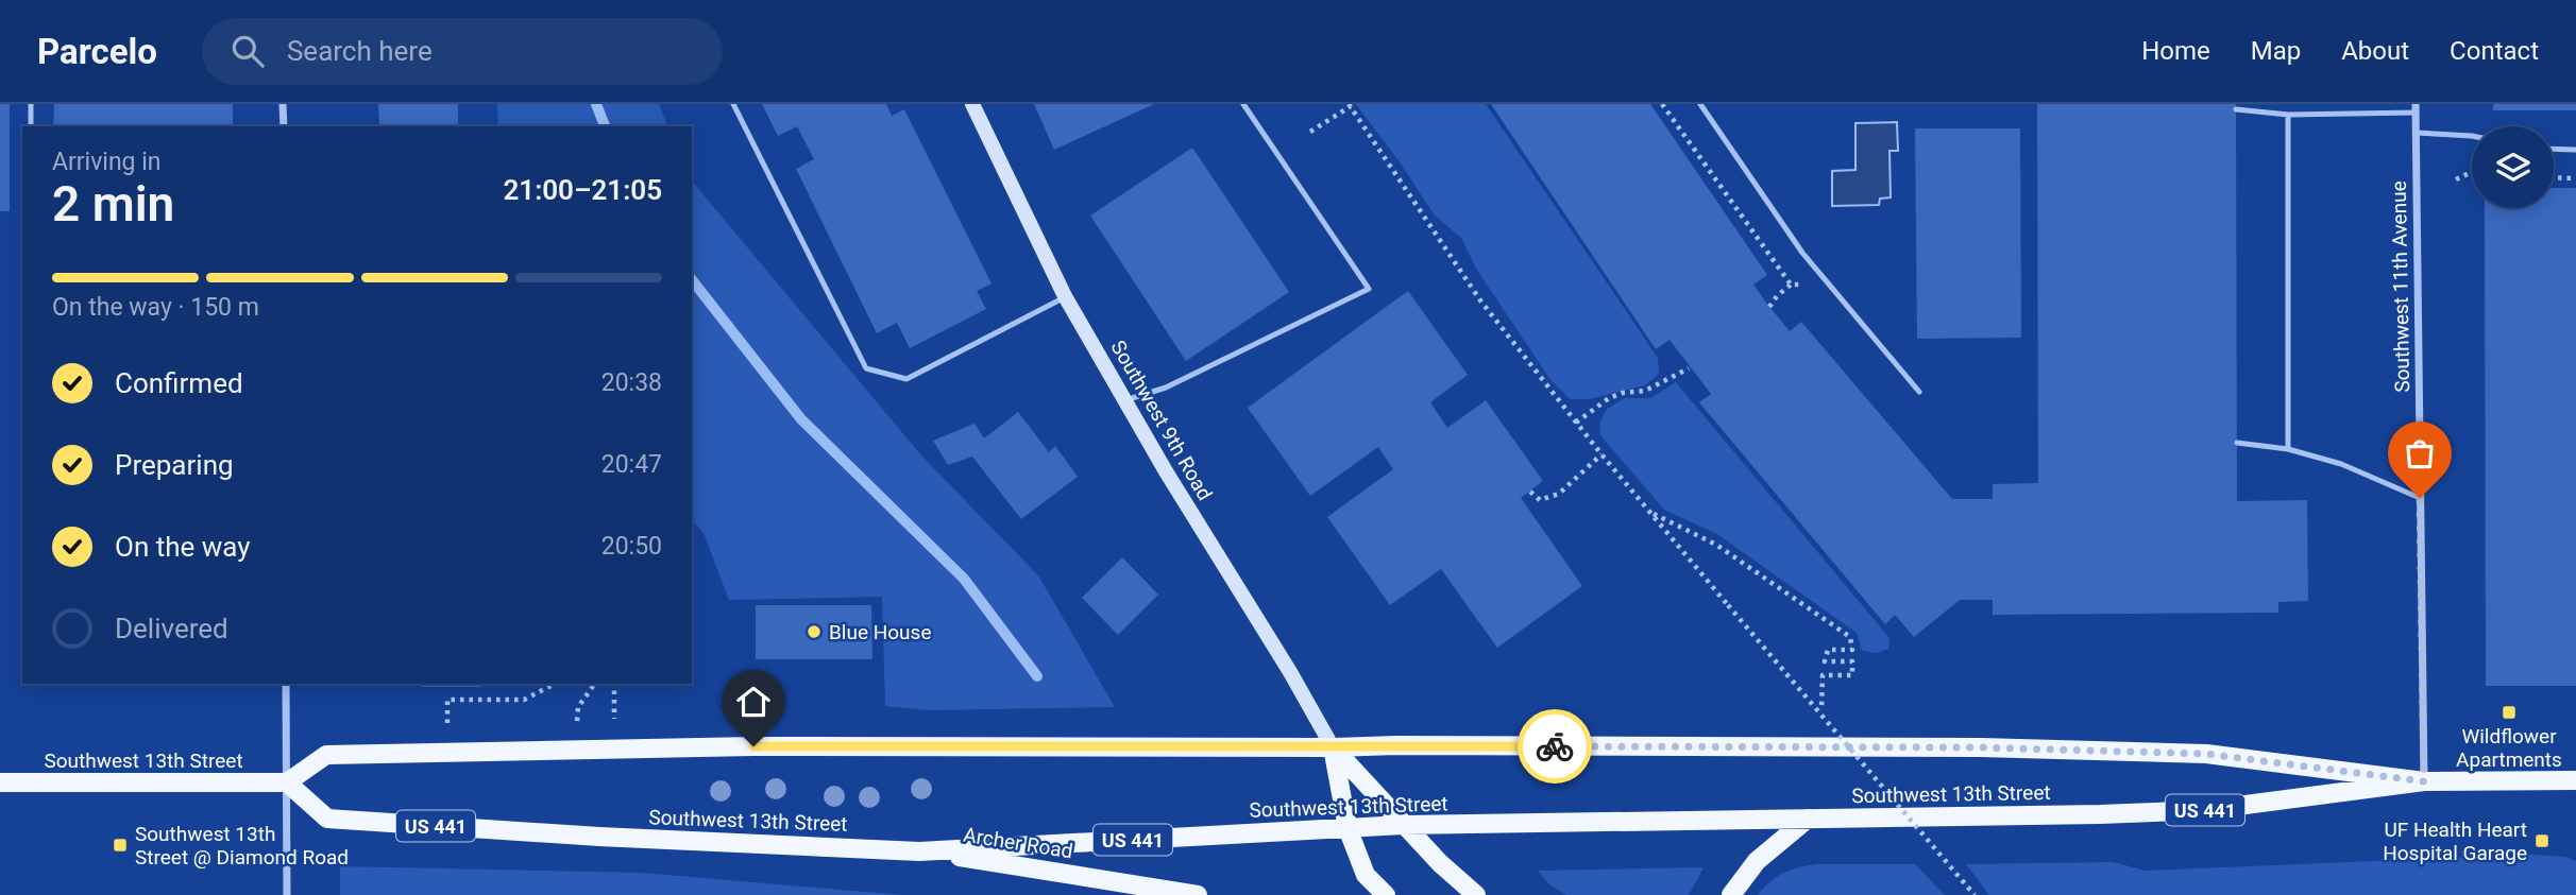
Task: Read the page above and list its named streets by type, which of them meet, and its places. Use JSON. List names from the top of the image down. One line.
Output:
{"streets":{"main road":["Southwest 13th Street","US 441","Archer Road"],"street":["Southwest 11th Avenue","Southwest 9th Road"]},"crossings":[["Southwest 11th Avenue","Southwest 13th Street"],["Southwest 9th Road","Southwest 13th Street"],["Southwest 13th Street","Archer Road"]],"places":{"other":["Blue House"],"transit":["Wildflower Apartments","UF Health Heart Hospital Garage","Southwest 13th Street @ Diamond Road"]},"page":{"header":"Parcelo","search":"Search here","nav":["Home","Map","About","Contact"],"heading":["2 min","Arriving in","21:00–21:05"],"bar":"On the way · 150 m","list":[["Confirmed","20:38"],["Preparing","20:47"],["On the way","20:50"],"Delivered"]}}
